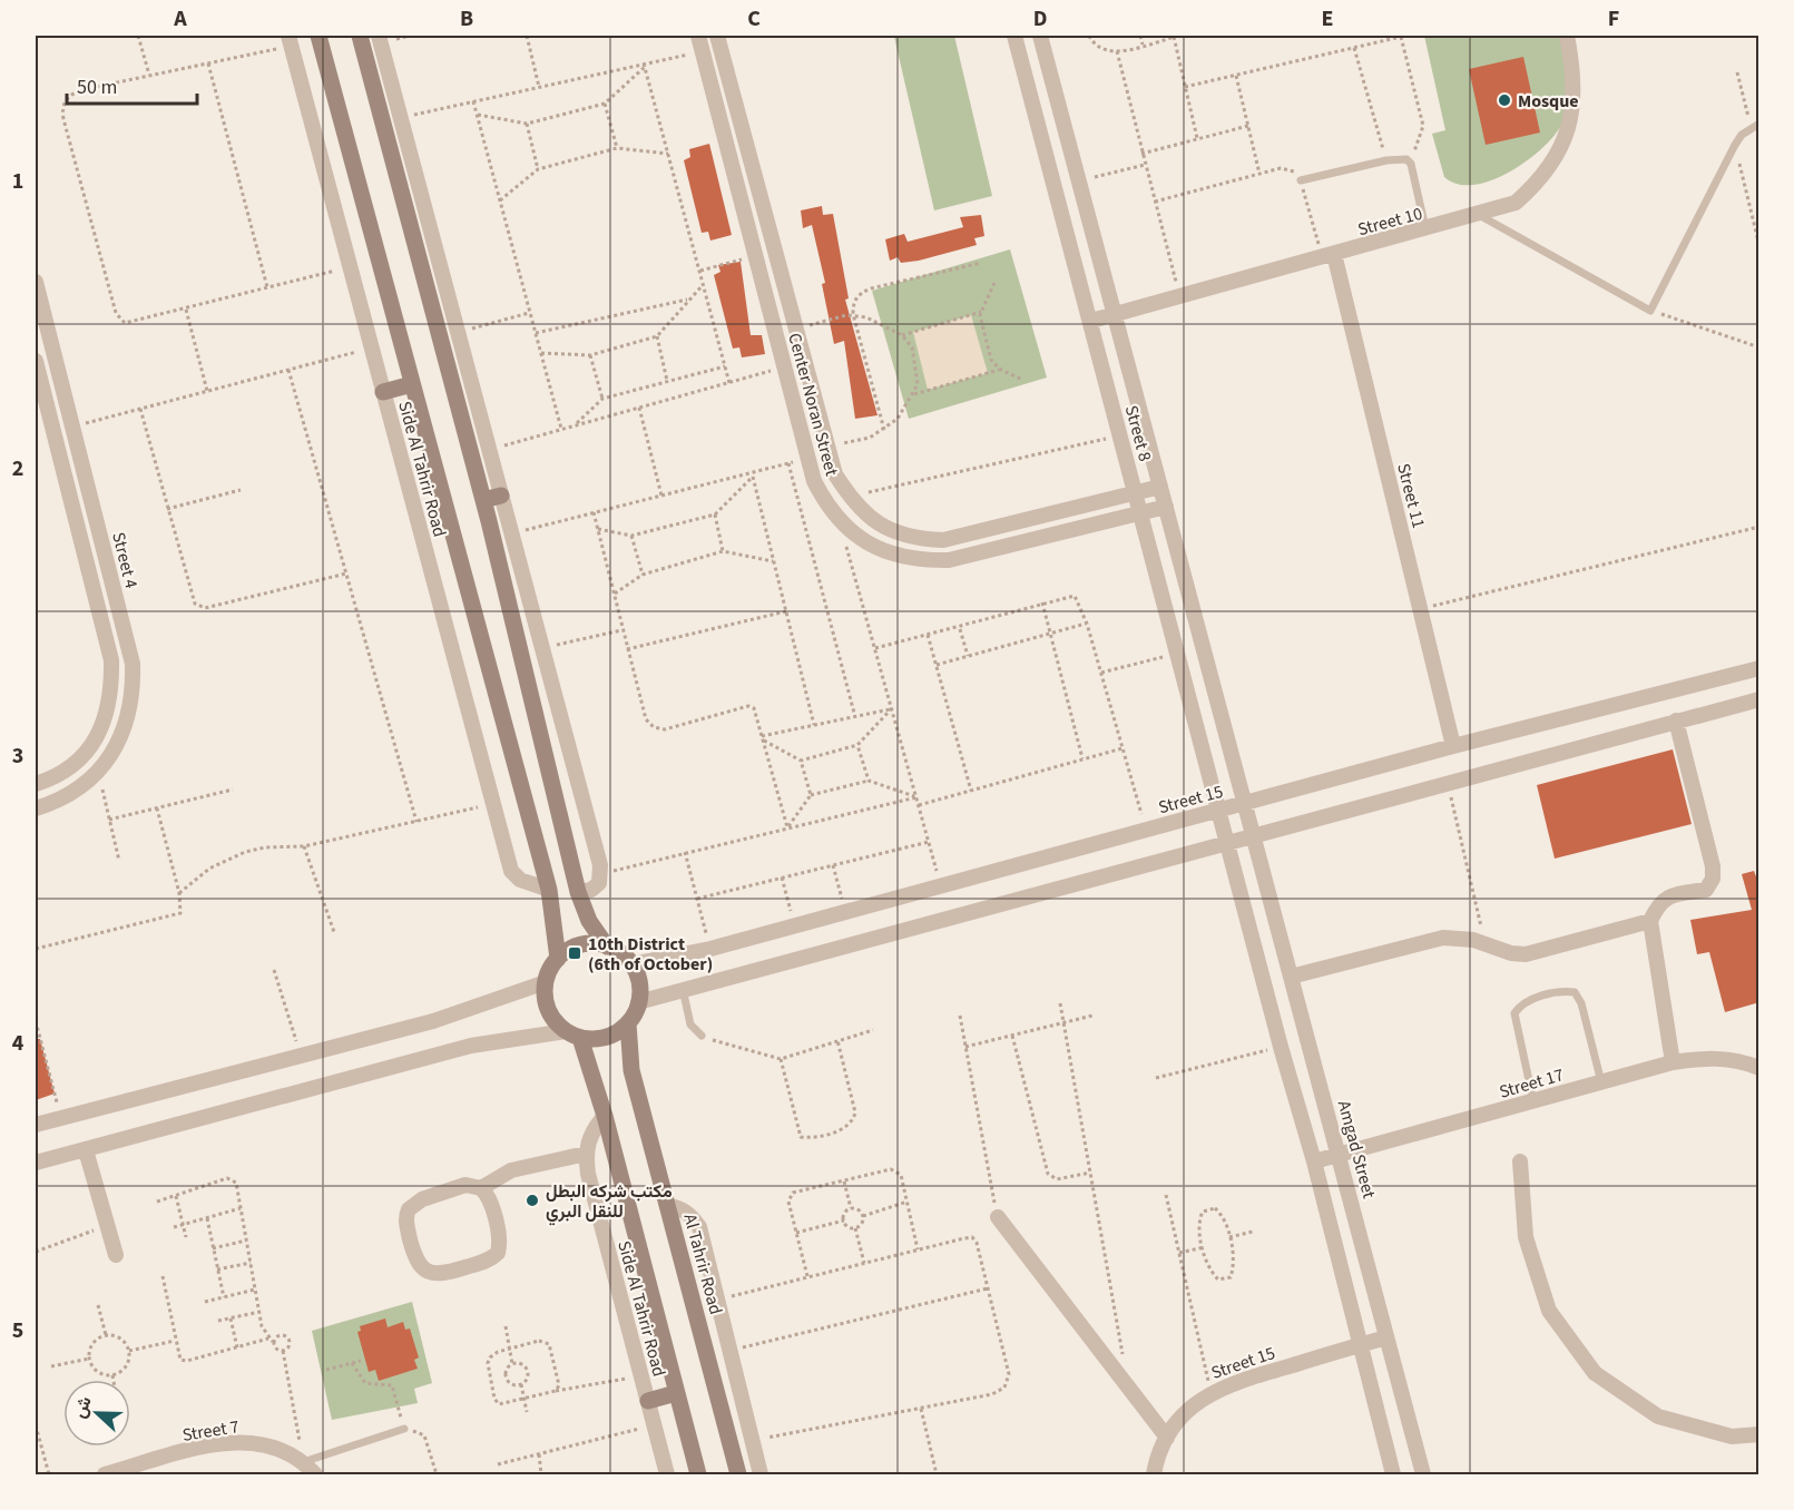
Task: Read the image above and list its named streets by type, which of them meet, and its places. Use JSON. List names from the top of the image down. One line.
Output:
{"streets":{"street":["Street 10","Center Noran Street","Street 8","Side Al Tahrir Road","Street 11","Street 4","Street 15","Street 17","Amgad Street","Al Tahrir Road","Street 7"]},"crossings":[["Street 10","Street 8"],["Street 10","Street 11"],["Center Noran Street","Street 8"],["Street 8","Street 15"],["Street 8","Amgad Street"],["Street 11","Street 15"],["Street 15","Amgad Street"],["Street 15","Al Tahrir Road"],["Street 17","Amgad Street"]],"places":{"other":["Mosque","مكتب شركه البطل للنقل البري"],"transit":["10th District (6th of October)"]},"scale_bar":"50 m","north":"left","grid":{"columns":["A","B","C","D","E","F"],"rows":["1","2","3","4","5"]}}
